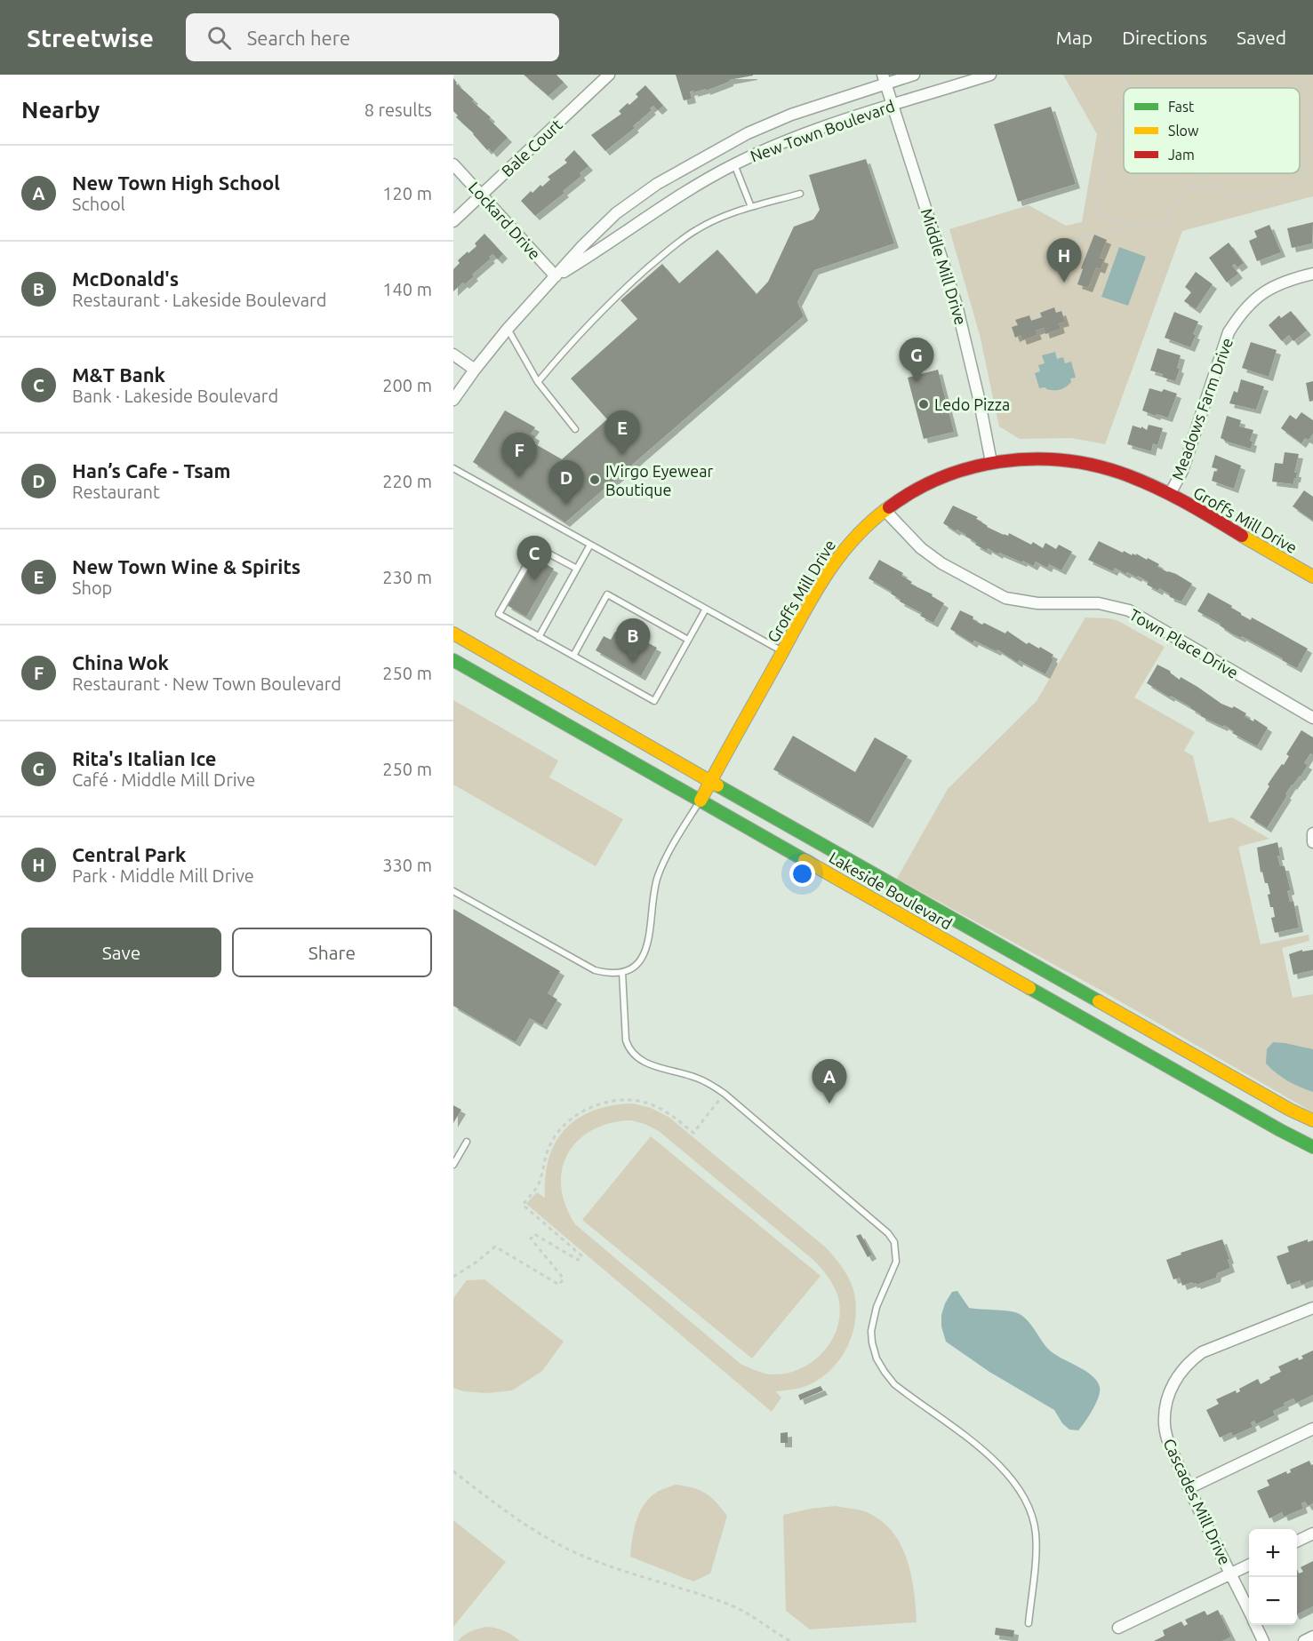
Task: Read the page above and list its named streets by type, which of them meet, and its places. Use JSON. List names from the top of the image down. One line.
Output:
{"streets":{"main road":["Groffs Mill Drive","Lakeside Boulevard"],"street":["New Town Boulevard","Bale Court","Lockard Drive","Middle Mill Drive","Meadows Farm Drive","Town Place Drive","Cascades Mill Drive"]},"crossings":[["New Town Boulevard","Lockard Drive"],["New Town Boulevard","Middle Mill Drive"],["Bale Court","Lockard Drive"],["Middle Mill Drive","Groffs Mill Drive"],["Meadows Farm Drive","Groffs Mill Drive"],["Groffs Mill Drive","Town Place Drive"],["Groffs Mill Drive","Lakeside Boulevard"]],"places":["Ledo Pizza","IVirgo Eyewear Boutique"],"legend":["Fast","Slow","Jam"],"page":{"header":"Streetwise","search":"Search here","nav":["Map","Directions","Saved"],"heading":["Nearby","8 results"],"list":[{"mark":"A","name":"New Town High School","note":"School","value":"120 m"},{"mark":"B","name":"McDonald's","note":"Restaurant · Lakeside Boulevard","value":"140 m"},{"mark":"C","name":"M&T Bank","note":"Bank · Lakeside Boulevard","value":"200 m"},{"mark":"D","name":"Han’s Cafe - Tsam","note":"Restaurant","value":"220 m"},{"mark":"E","name":"New Town Wine & Spirits","note":"Shop","value":"230 m"},{"mark":"F","name":"China Wok","note":"Restaurant · New Town Boulevard","value":"250 m"},{"mark":"G","name":"Rita's Italian Ice","note":"Café · Middle Mill Drive","value":"250 m"},{"mark":"H","name":"Central Park","note":"Park · Middle Mill Drive","value":"330 m"}],"pins":["H","G","E","F","D","C","B","A"],"buttons":["Save","Share"],"map_buttons":["+","−"]}}
